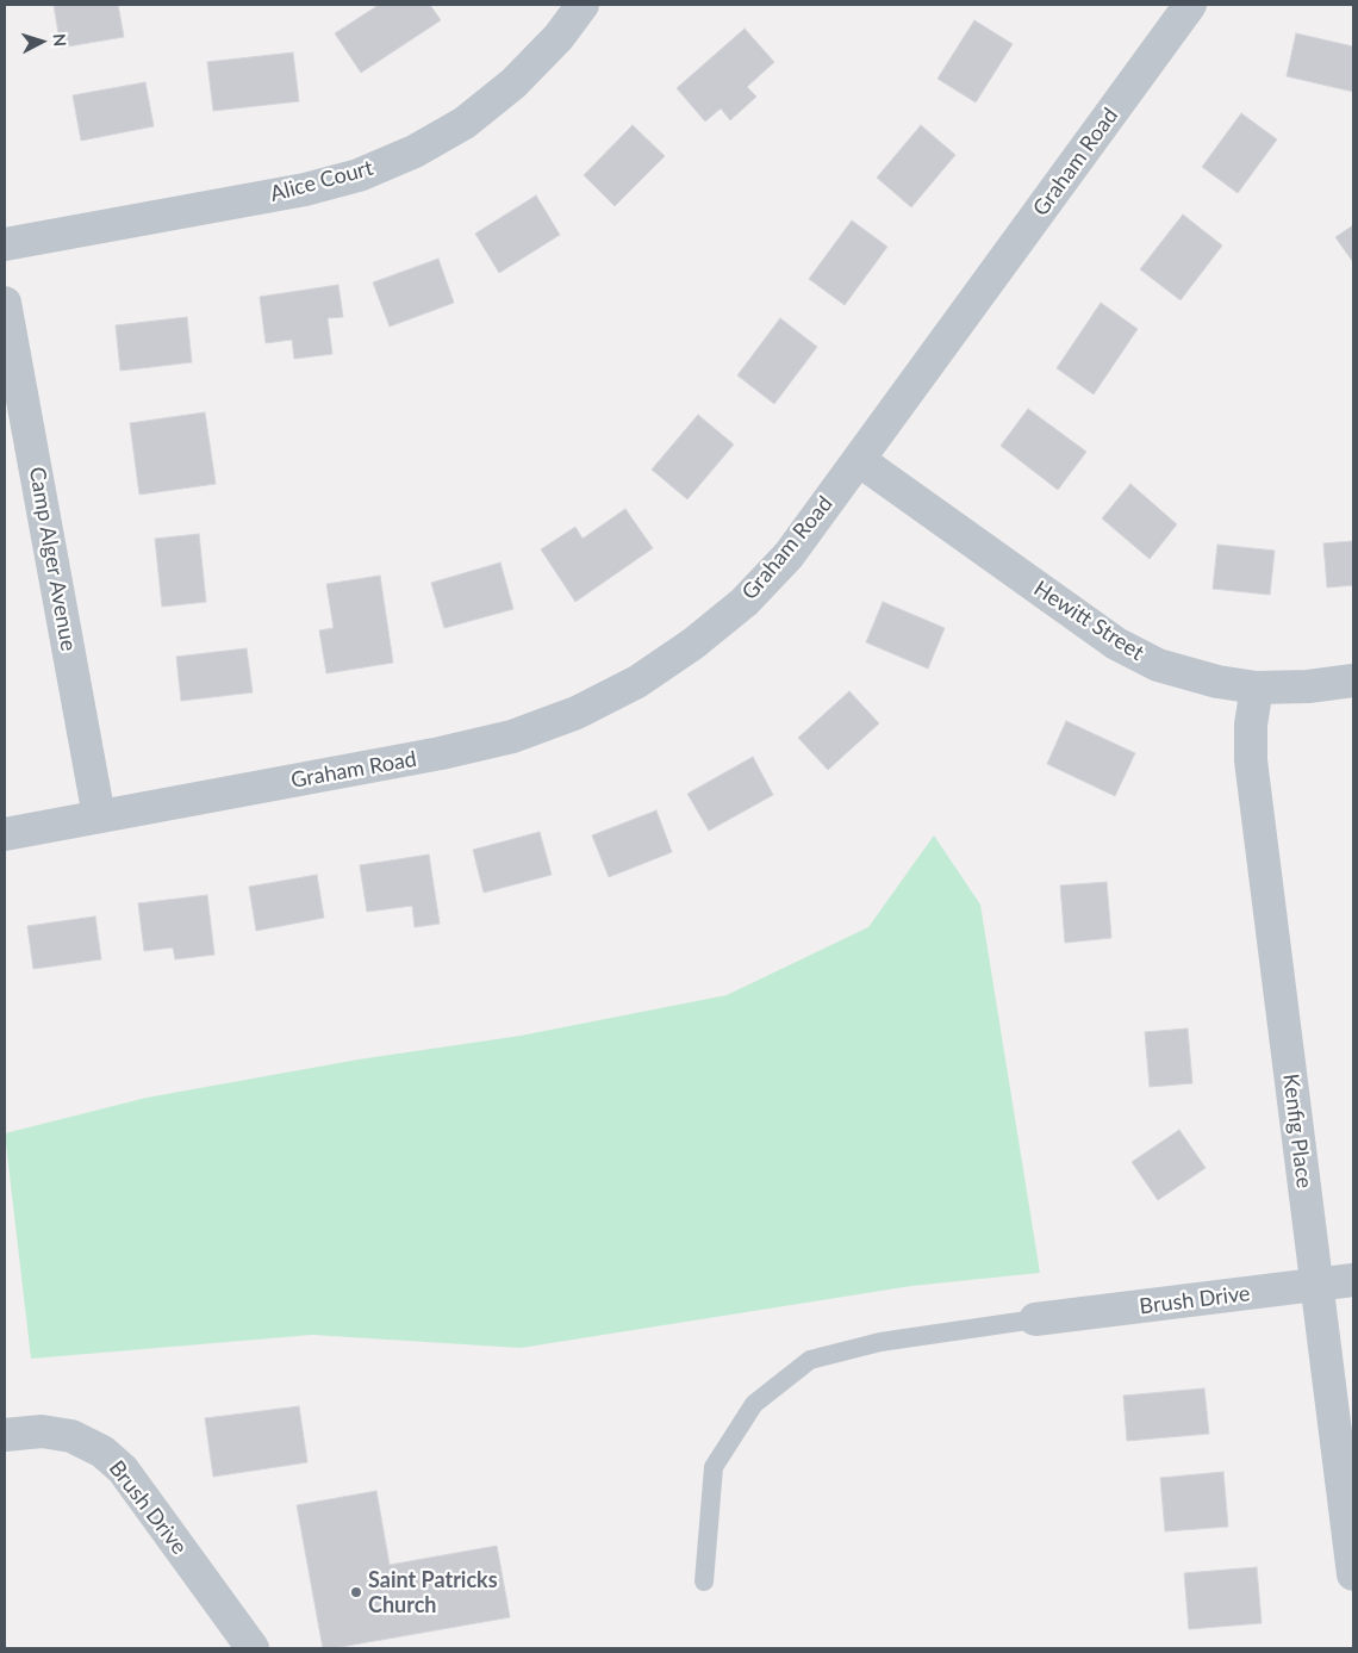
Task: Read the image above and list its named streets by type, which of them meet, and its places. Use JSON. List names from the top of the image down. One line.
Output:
{"streets":{"street":["Graham Road","Alice Court","Camp Alger Avenue","Hewitt Street","Kenfig Place","Brush Drive"]},"crossings":[["Graham Road","Camp Alger Avenue"],["Graham Road","Hewitt Street"],["Hewitt Street","Kenfig Place"],["Kenfig Place","Brush Drive"]],"places":["Saint Patricks Church"],"north":"right"}
